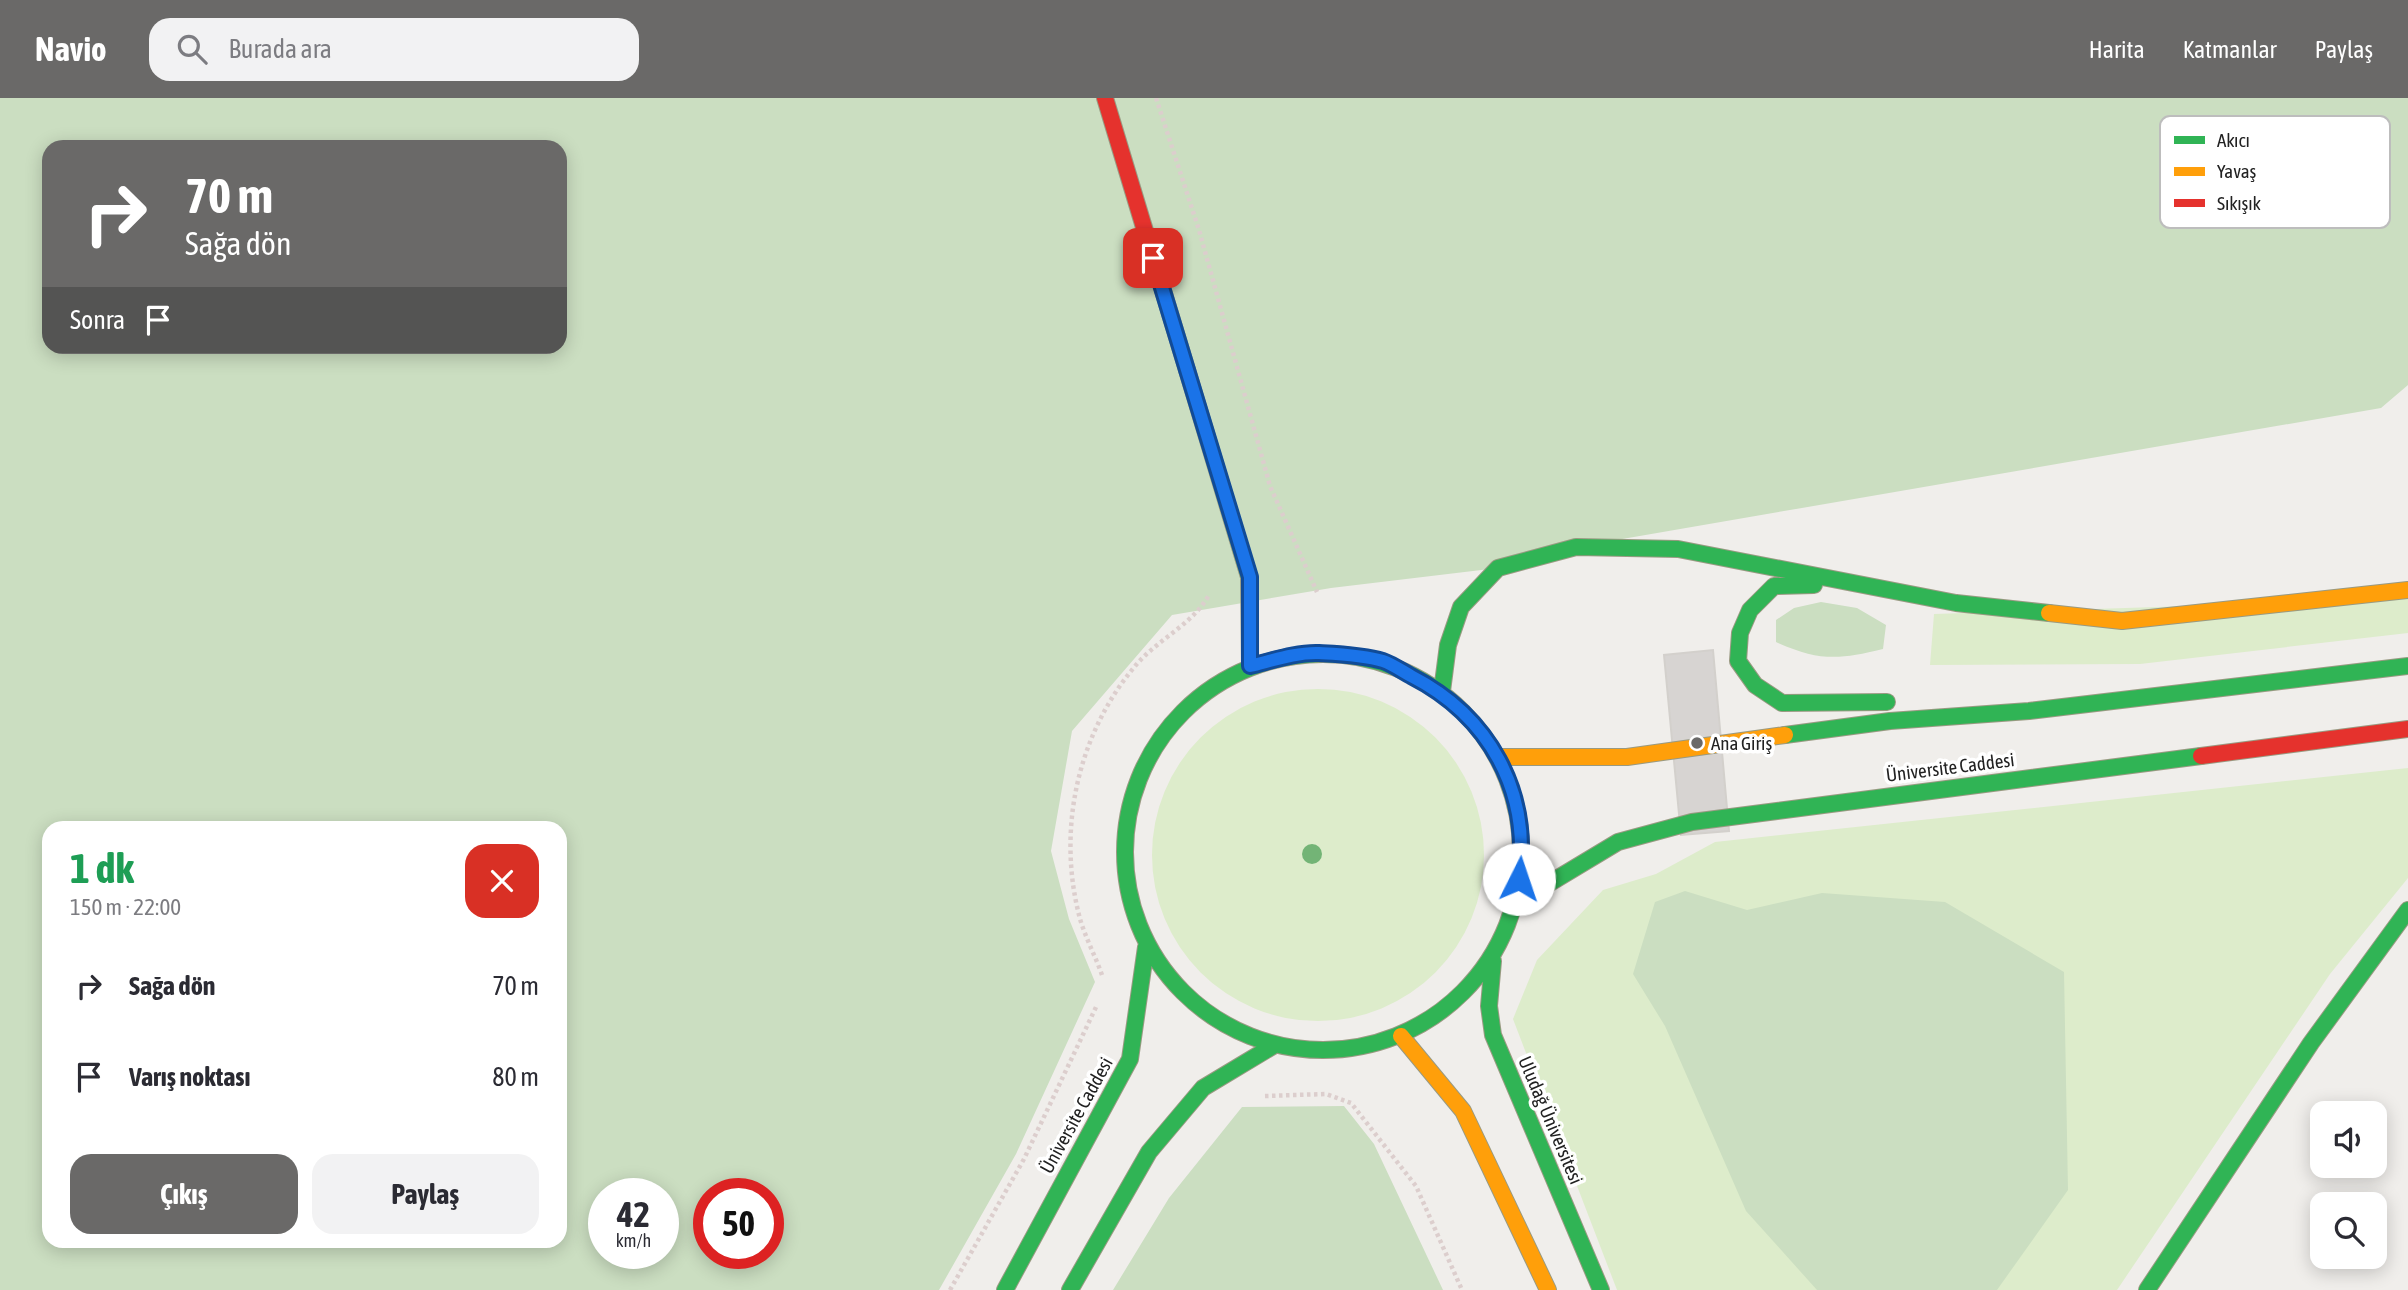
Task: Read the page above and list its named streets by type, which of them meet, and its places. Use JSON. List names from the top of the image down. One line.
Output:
{"streets":{"main road":["Üniversite Caddesi","Uludağ Üniversitesi"]},"places":["Ana Giriş"],"legend":["Akıcı","Yavaş","Sıkışık"],"page":{"header":"Navio","search":"Burada ara","nav":["Harita","Katmanlar","Paylaş"],"turn":["70 m","Sağa dön"],"then":"Sonra","heading":["1 dk","150 m · 22:00"],"list":[{"name":"Sağa dön","value":"70 m"},{"name":"Varış noktası","value":"80 m"}],"buttons":["Çıkış","Paylaş"],"speed":"42 km/h","limit":"50"}}
